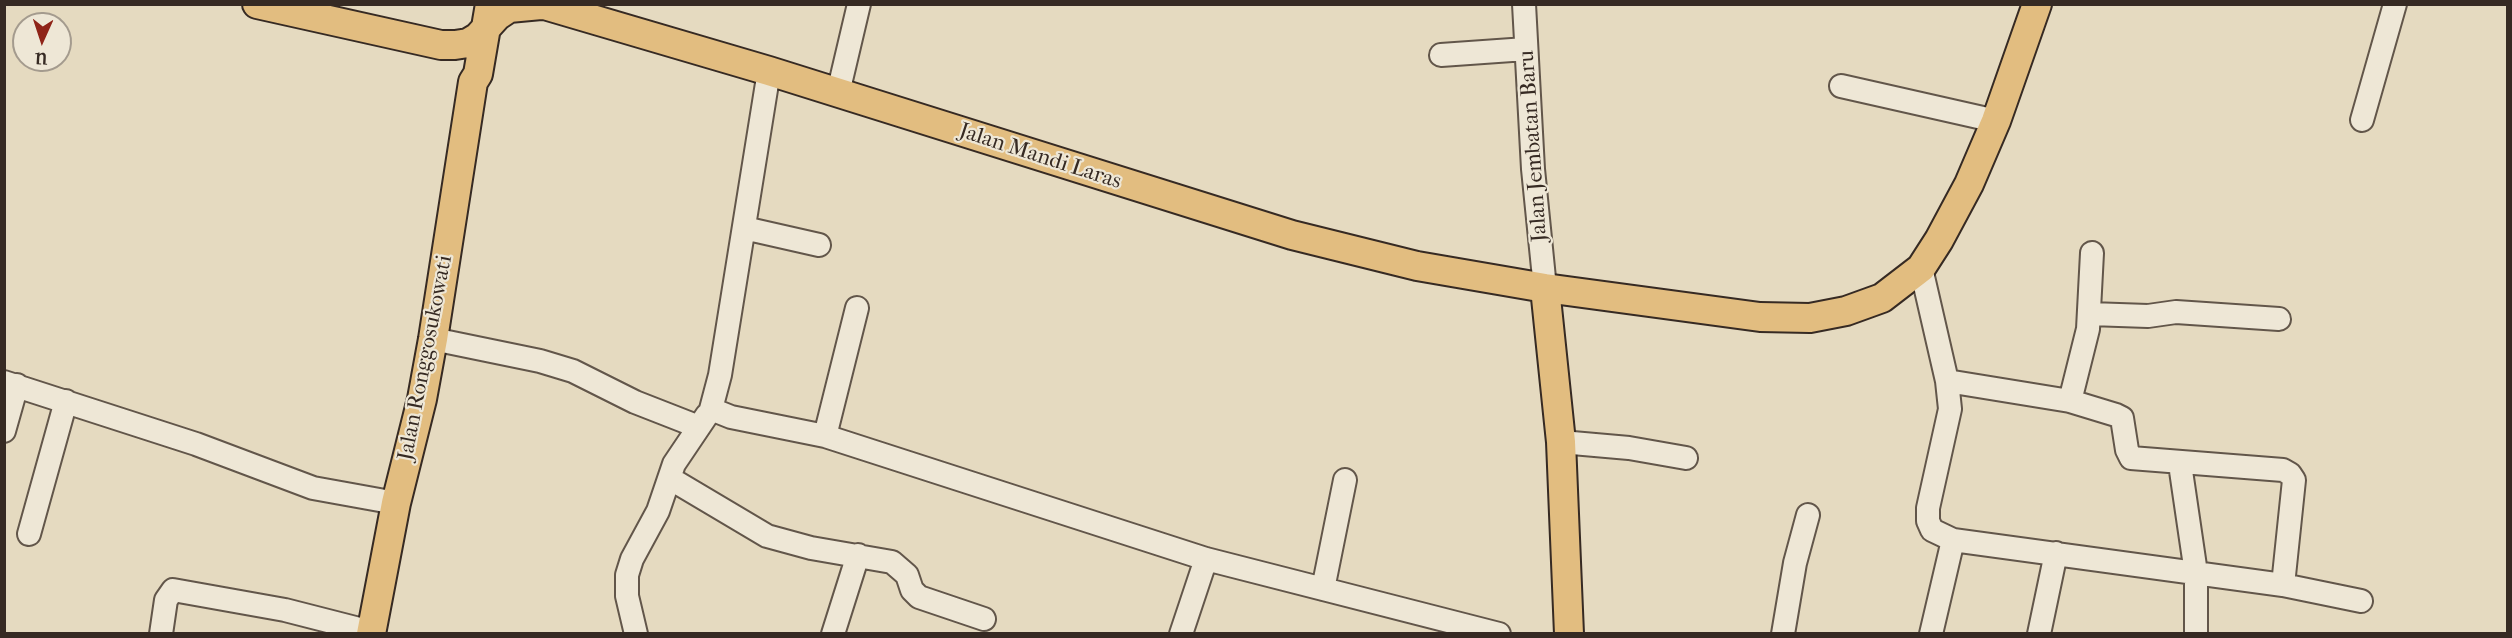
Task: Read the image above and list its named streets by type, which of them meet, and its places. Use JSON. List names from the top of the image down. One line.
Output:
{"streets":{"main road":["Jalan Mandi Laras","Jalan Ronggosukowati"],"street":["Jalan Jembatan Baru"]},"crossings":[["Jalan Jembatan Baru","Jalan Mandi Laras"]],"north":"bottom"}
